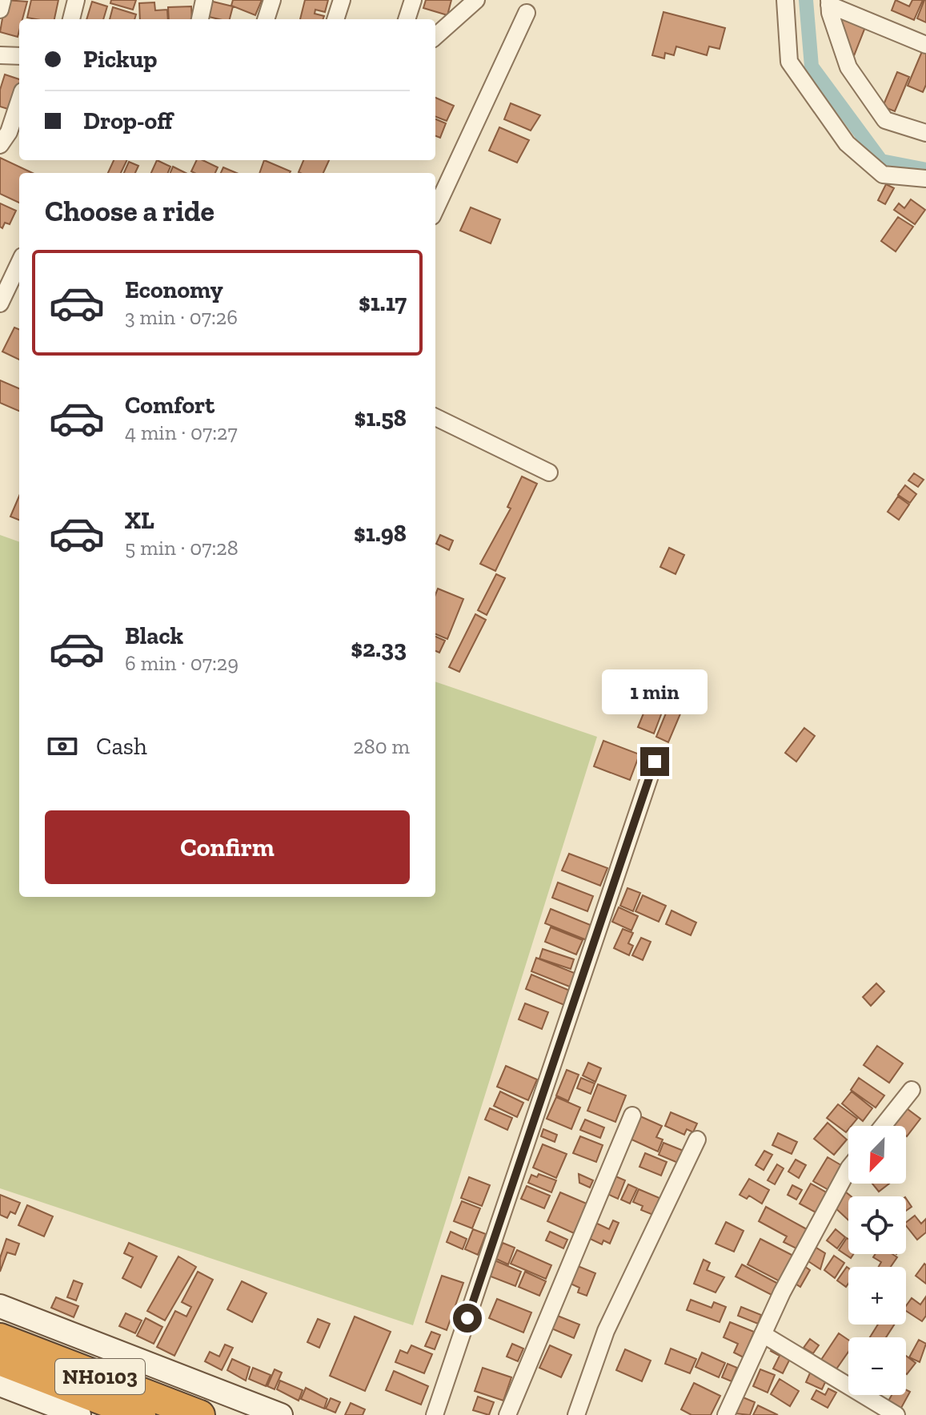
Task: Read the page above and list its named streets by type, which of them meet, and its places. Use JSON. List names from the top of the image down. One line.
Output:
{"streets":{"highway":["NH0103"]},"north":"bottom left","page":{"banner":["Pickup","Drop-off"],"heading":"Choose a ride","list":[{"name":"Economy","note":"3 min · 07:26","value":"$1.17"},{"name":"Comfort","note":"4 min · 07:27","value":"$1.58"},{"name":"XL","note":"5 min · 07:28","value":"$1.98"},{"name":"Black","note":"6 min · 07:29","value":"$2.33"}],"bubble":"1 min","pay":["Cash","280 m"],"buttons":"Confirm","map_buttons":["+","−"]}}
